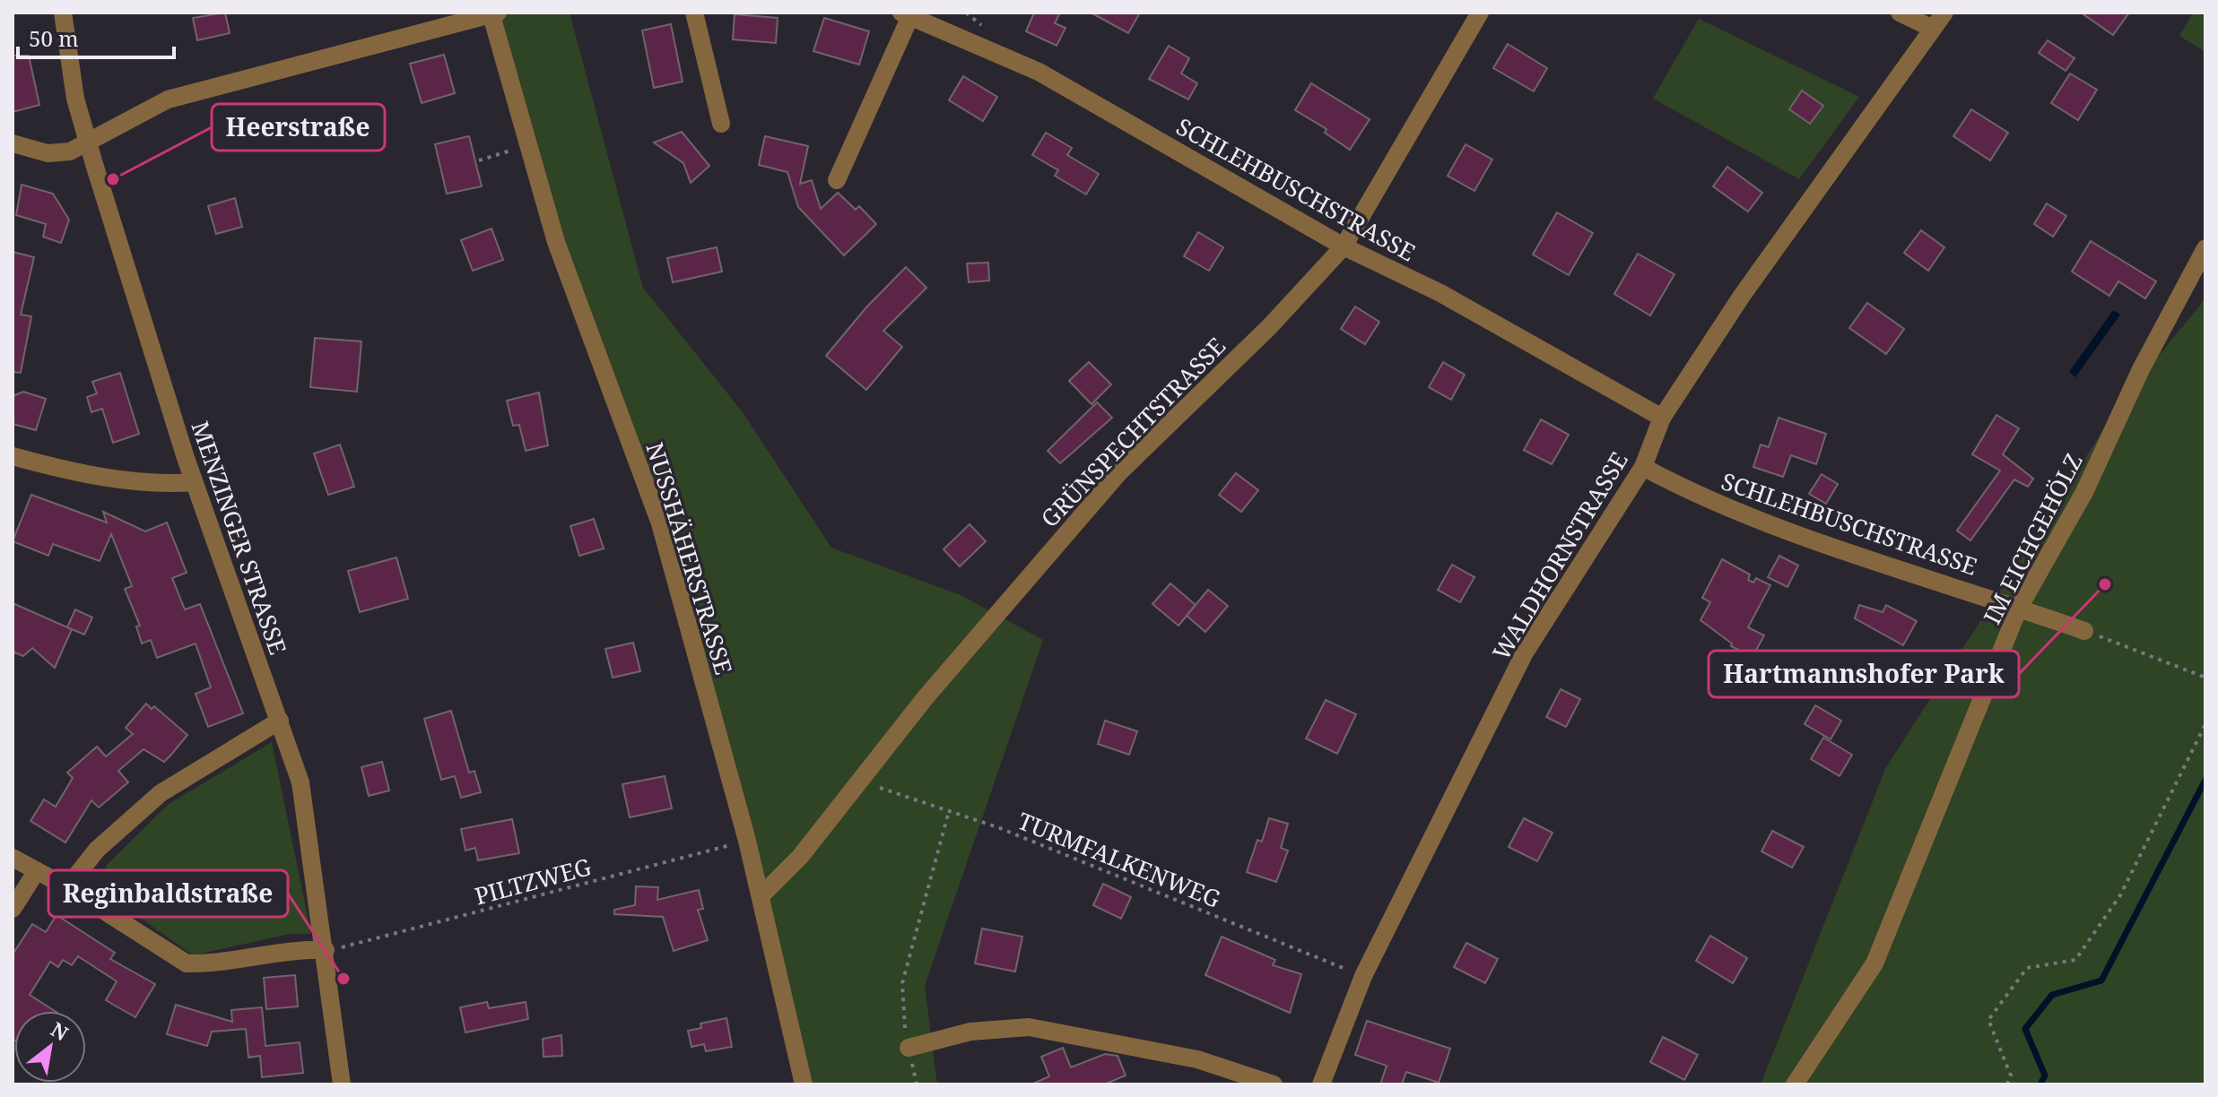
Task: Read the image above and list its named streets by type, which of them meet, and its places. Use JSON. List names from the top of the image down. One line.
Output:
{"streets":{"street":["SCHLEHBUSCHSTRASSE","GRÜNSPECHTSTRASSE","MENZINGER STRASSE","IM EICHGEHÖLZ","WALDHORNSTRASSE","NUSSHÄHERSTRASSE"],"path":["TURMFALKENWEG","PILTZWEG"]},"crossings":[["SCHLEHBUSCHSTRASSE","GRÜNSPECHTSTRASSE"],["SCHLEHBUSCHSTRASSE","IM EICHGEHÖLZ"],["SCHLEHBUSCHSTRASSE","WALDHORNSTRASSE"],["GRÜNSPECHTSTRASSE","NUSSHÄHERSTRASSE"],["GRÜNSPECHTSTRASSE","TURMFALKENWEG"],["MENZINGER STRASSE","PILTZWEG"],["WALDHORNSTRASSE","TURMFALKENWEG"],["NUSSHÄHERSTRASSE","PILTZWEG"]],"places":["Heerstraße","Hartmannshofer Park","Reginbaldstraße"],"scale_bar":"50 m","north":"top right"}
